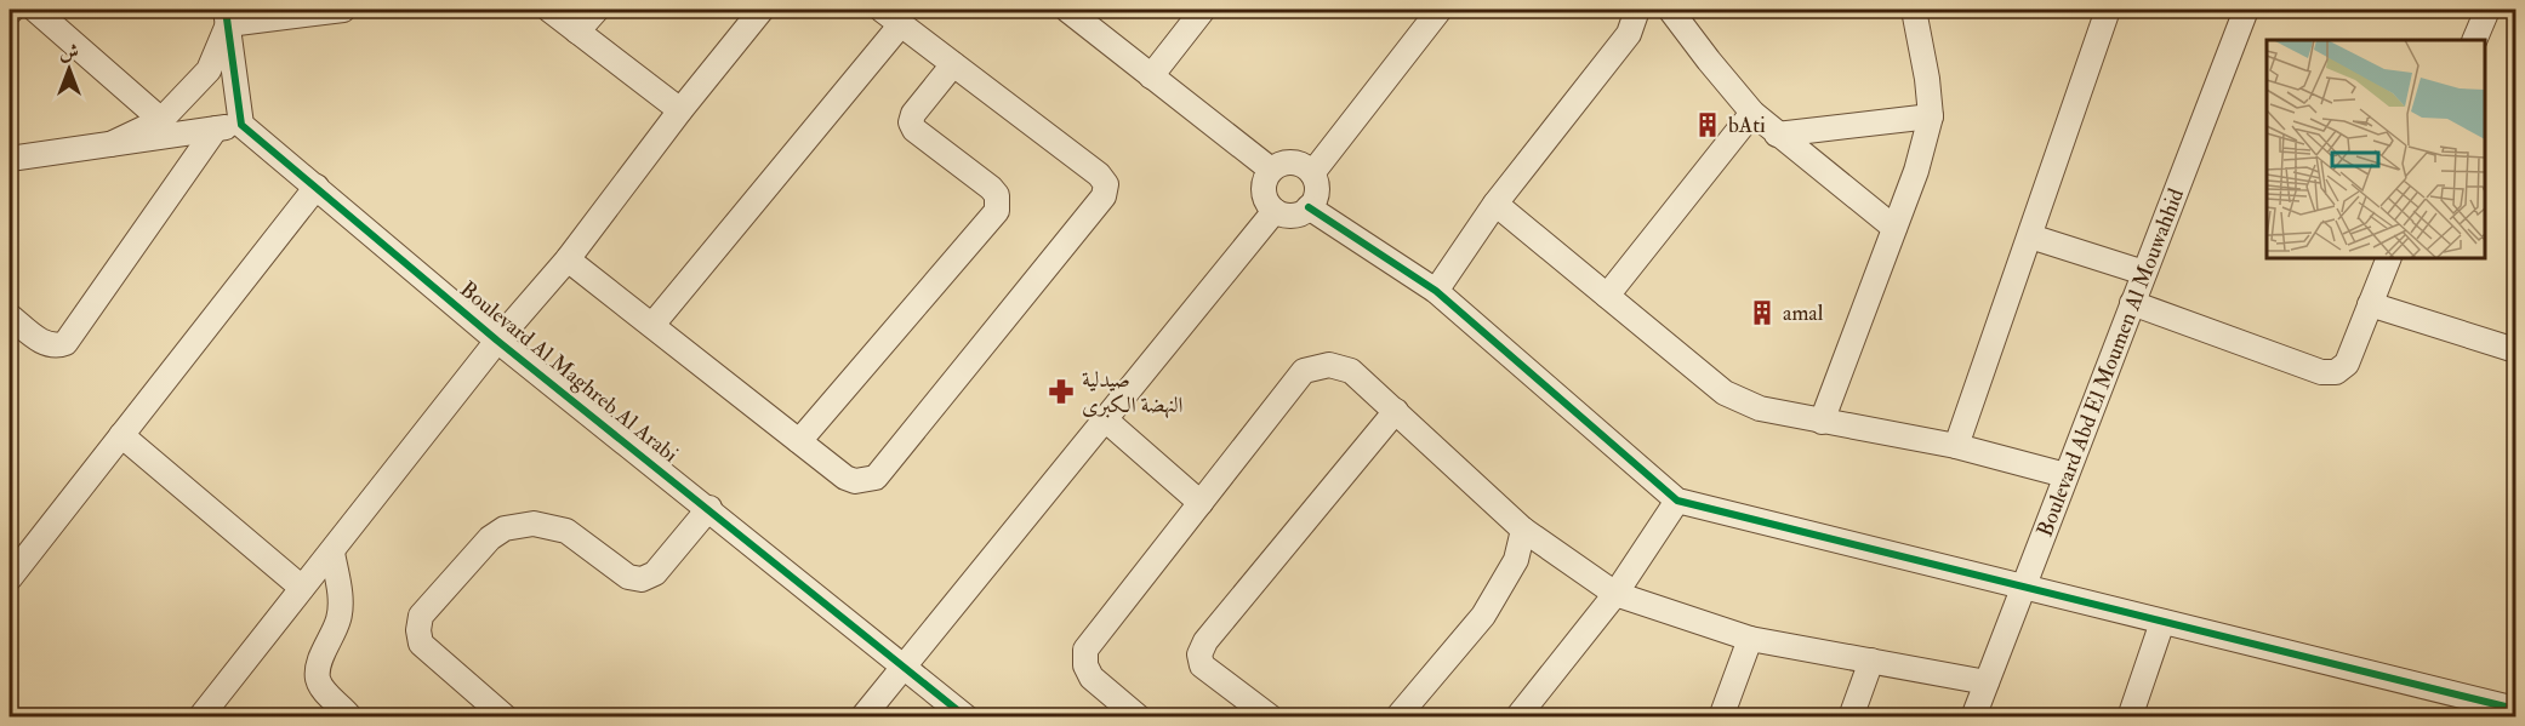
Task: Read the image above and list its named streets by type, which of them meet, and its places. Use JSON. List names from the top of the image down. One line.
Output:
{"streets":{"street":["Boulevard Abd El Moumen Al Mouwahhid","Boulevard Al Maghreb Al Arabi"]},"places":{"building":["bAti","amal"],"pharmacy":["صيدلية النهضة الكبرى"]},"north":"top"}
